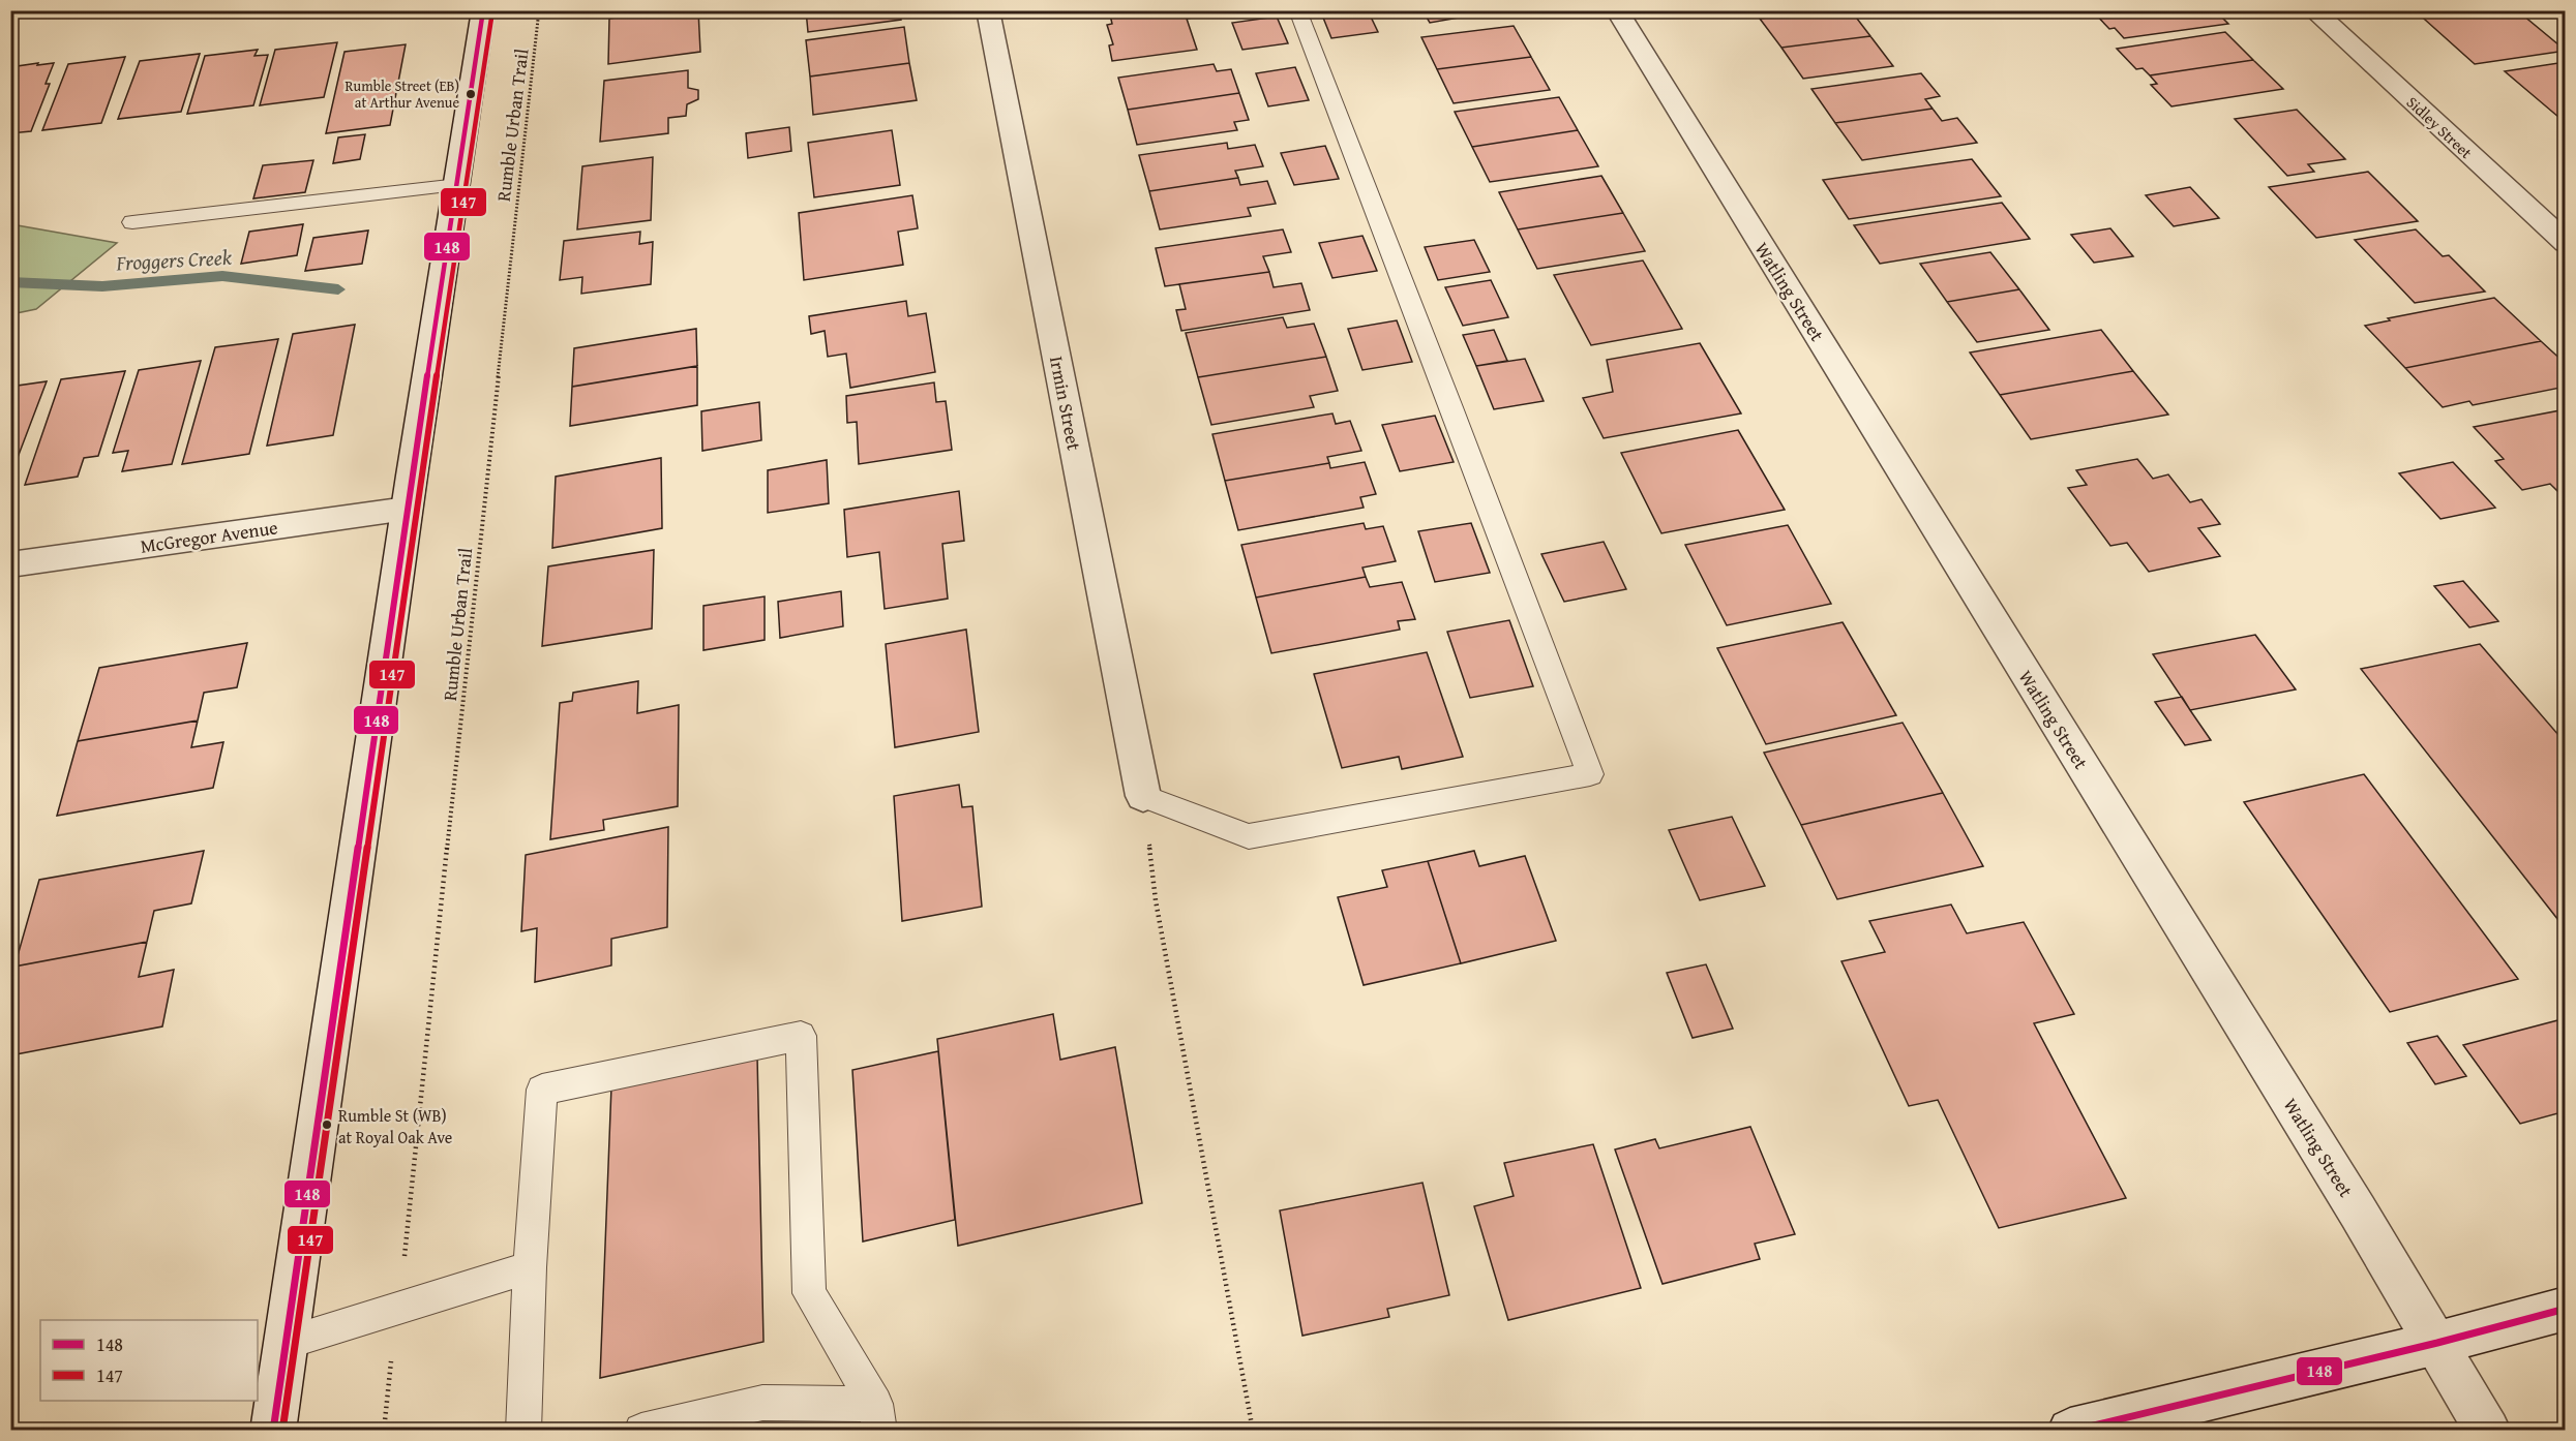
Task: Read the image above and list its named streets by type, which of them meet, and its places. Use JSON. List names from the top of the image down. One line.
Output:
{"streets":{"street":["Sidley Street","Watling Street","Irmin Street","McGregor Avenue"],"path":["Rumble Urban Trail"]},"water":["Froggers Creek"],"places":["Rumble Street (EB) at Arthur Avenue","Rumble St (WB) at Royal Oak Ave"],"lines":["transit line 148","transit line 147"],"legend":["148","147"]}
